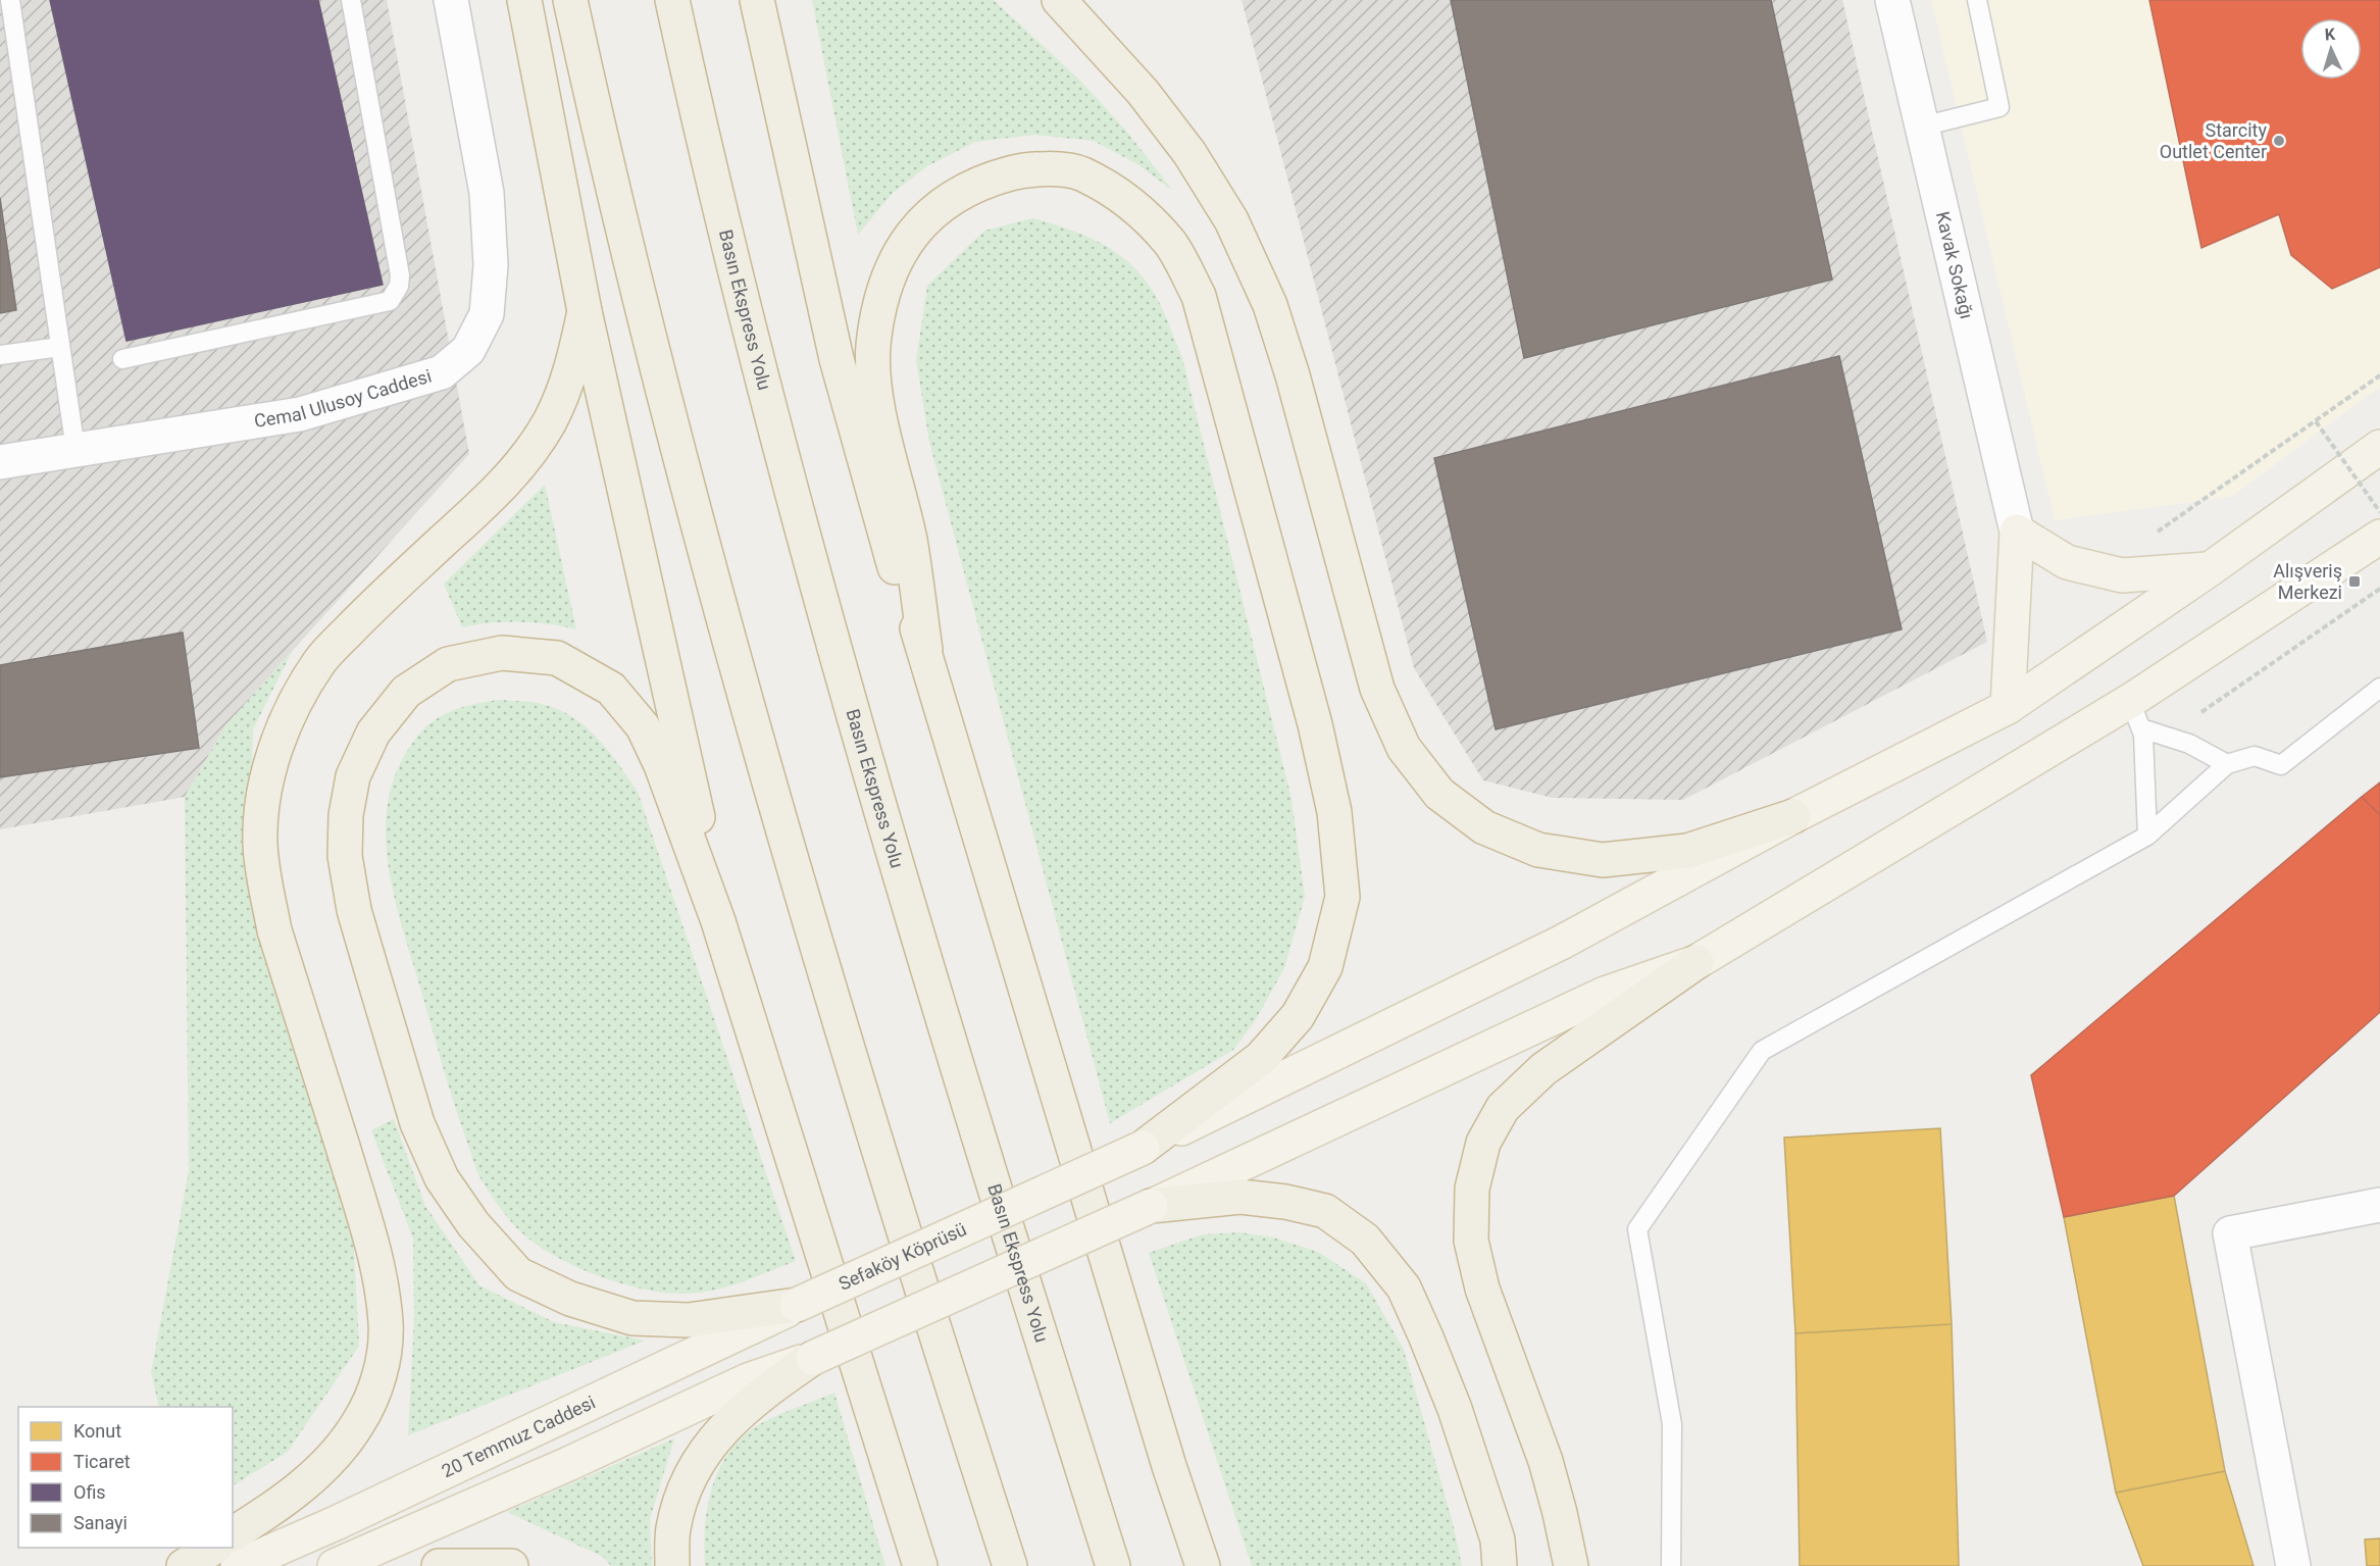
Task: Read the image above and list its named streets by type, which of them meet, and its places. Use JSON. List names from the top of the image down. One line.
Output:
{"streets":{"highway":["Basın Ekspress Yolu"],"main road":["Sefaköy Köprüsü","20 Temmuz Caddesi"],"street":["Kavak Sokağı","Cemal Ulusoy Caddesi"]},"crossings":[["Sefaköy Köprüsü","20 Temmuz Caddesi"]],"places":{"other":["Starcity Outlet Center"],"transit":["Alışveriş Merkezi"]},"legend":["Konut","Ticaret","Ofis","Sanayi"],"north":"top"}
